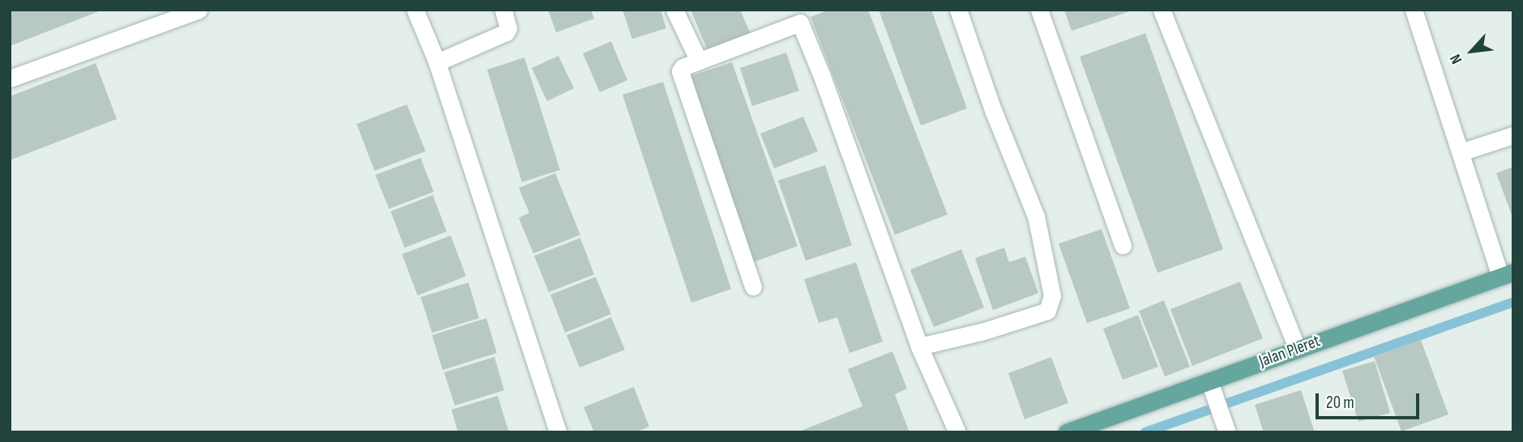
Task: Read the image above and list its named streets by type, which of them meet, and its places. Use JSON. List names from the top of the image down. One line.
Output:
{"streets":{"main road":["Jalan Pleret"]},"scale_bar":"20 m","north":"bottom left"}
